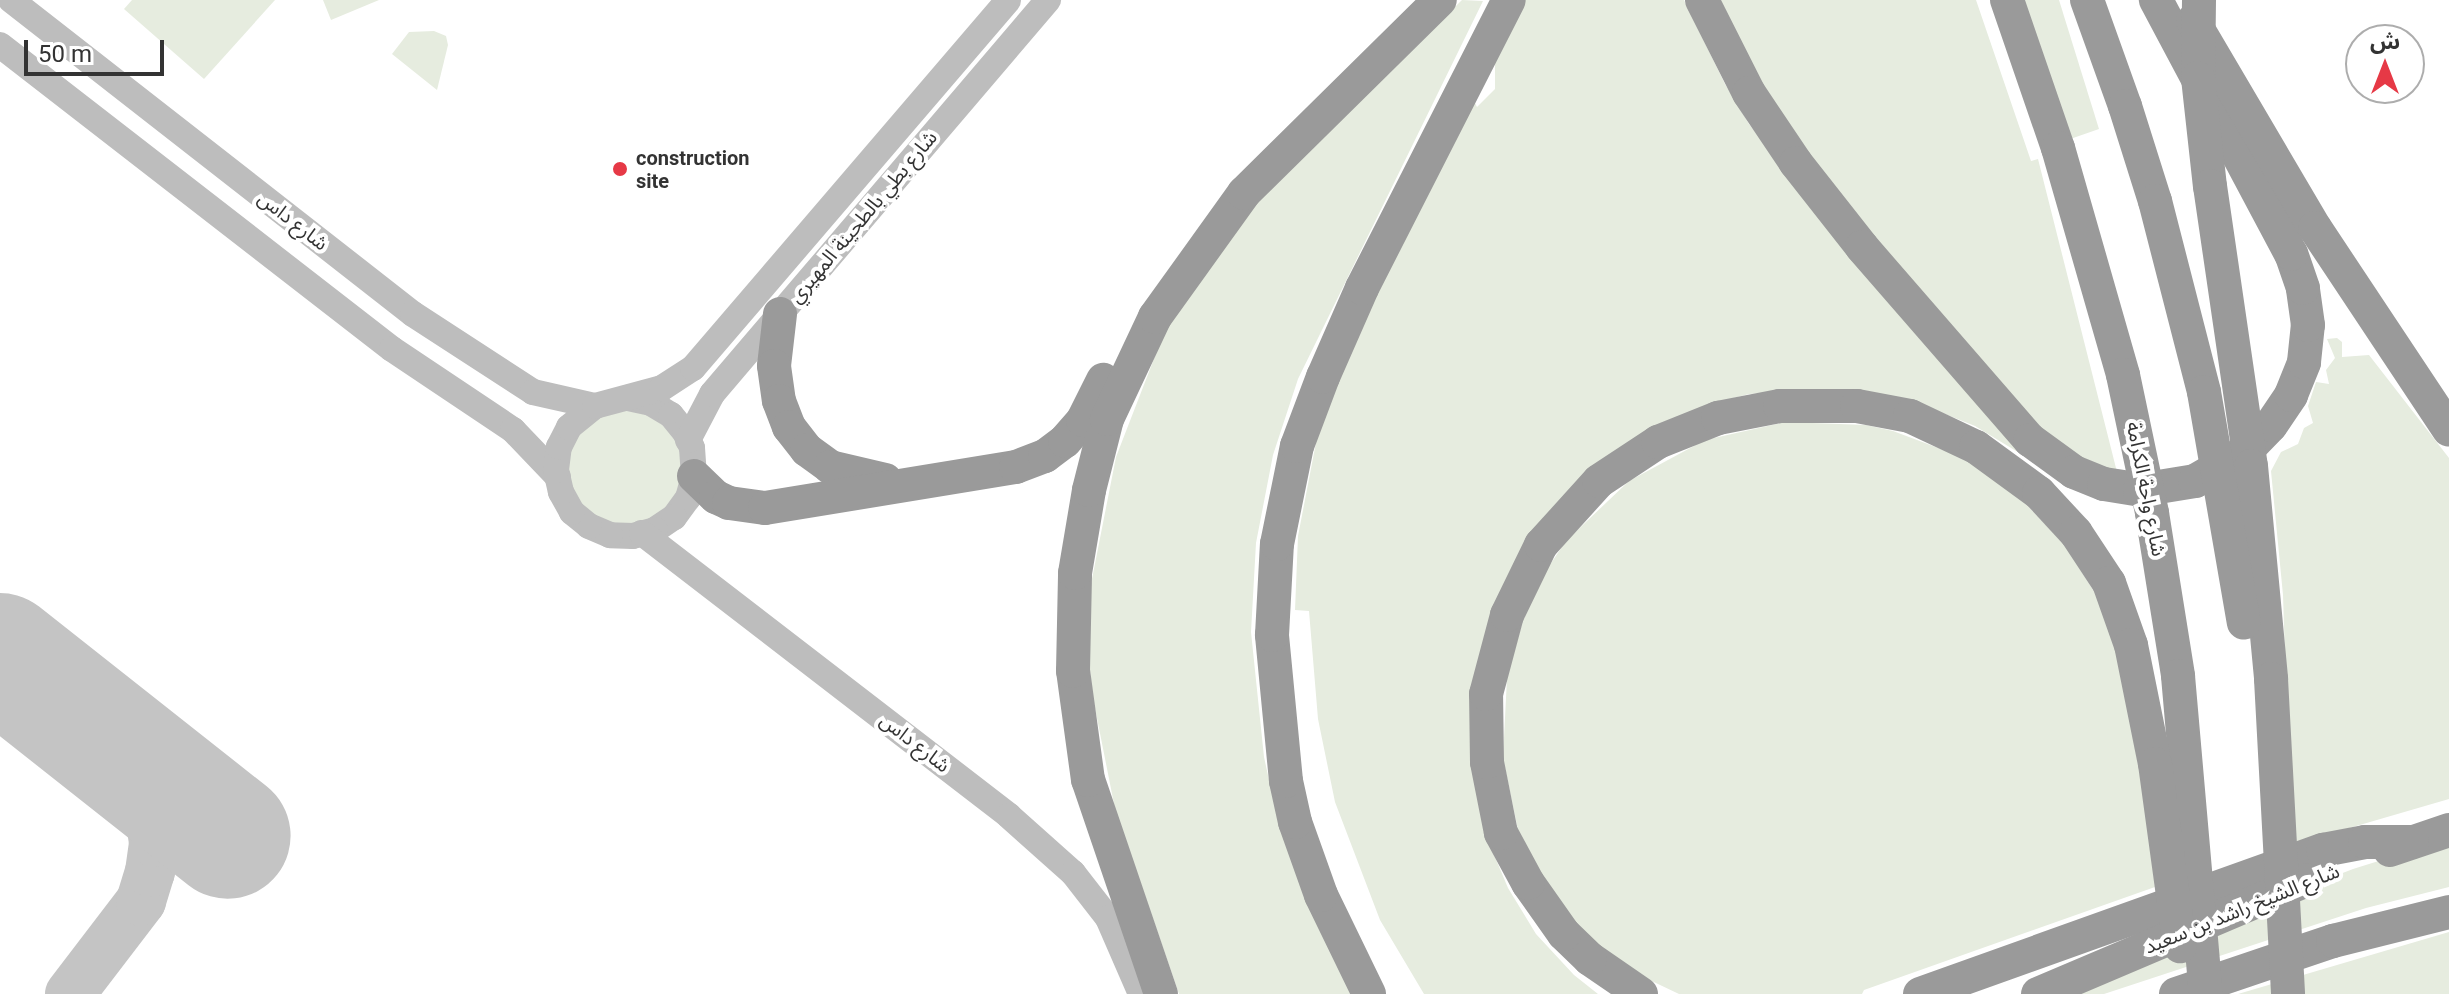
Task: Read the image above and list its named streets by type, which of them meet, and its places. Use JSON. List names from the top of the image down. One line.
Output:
{"streets":{"highway":["شارع واحة الكرامة","شارع الشيخ راشد بن سعيد"],"street":["شارع بطي بالطحينة المهيري","شارع داس"]},"crossings":[["شارع بطي بالطحينة المهيري","شارع داس"]],"places":["construction site"],"scale_bar":"50 m","north":"top"}
